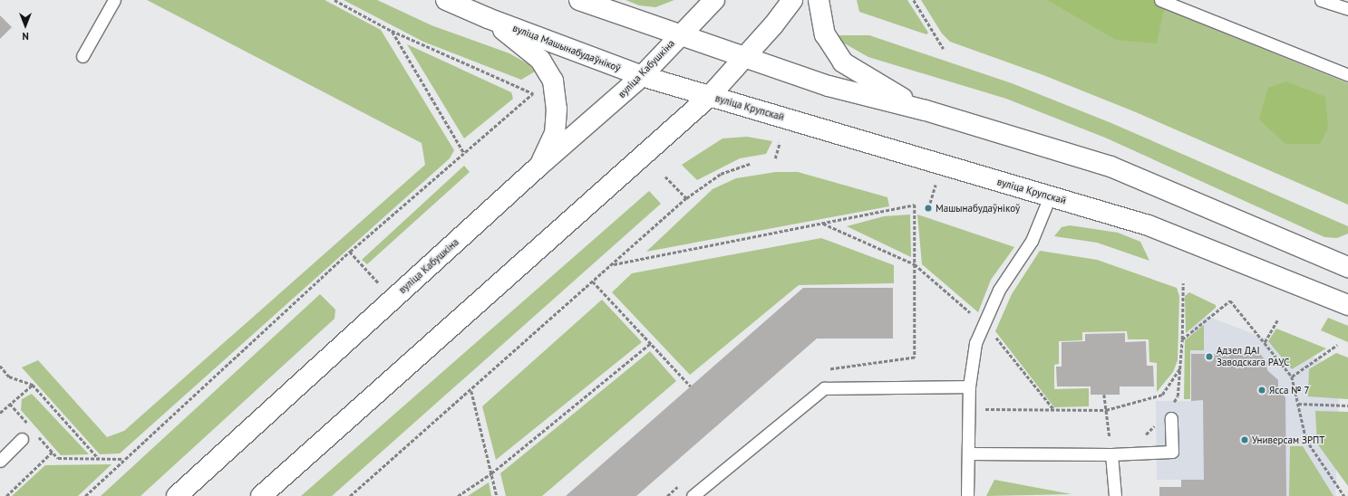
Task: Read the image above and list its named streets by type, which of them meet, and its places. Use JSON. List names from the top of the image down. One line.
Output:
{"streets":{"main road":["вуліца Машынабудаўнікоў","вуліца Кабушкіна","вуліца Крупскай"]},"crossings":[["вуліца Машынабудаўнікоў","вуліца Кабушкіна"],["вуліца Машынабудаўнікоў","вуліца Крупскай"]],"places":["Машынабудаўнікоў","Адзел ДАІ Заводскага РАУС","Ясса № 7","Универсам ЗРПТ"],"north":"bottom"}
